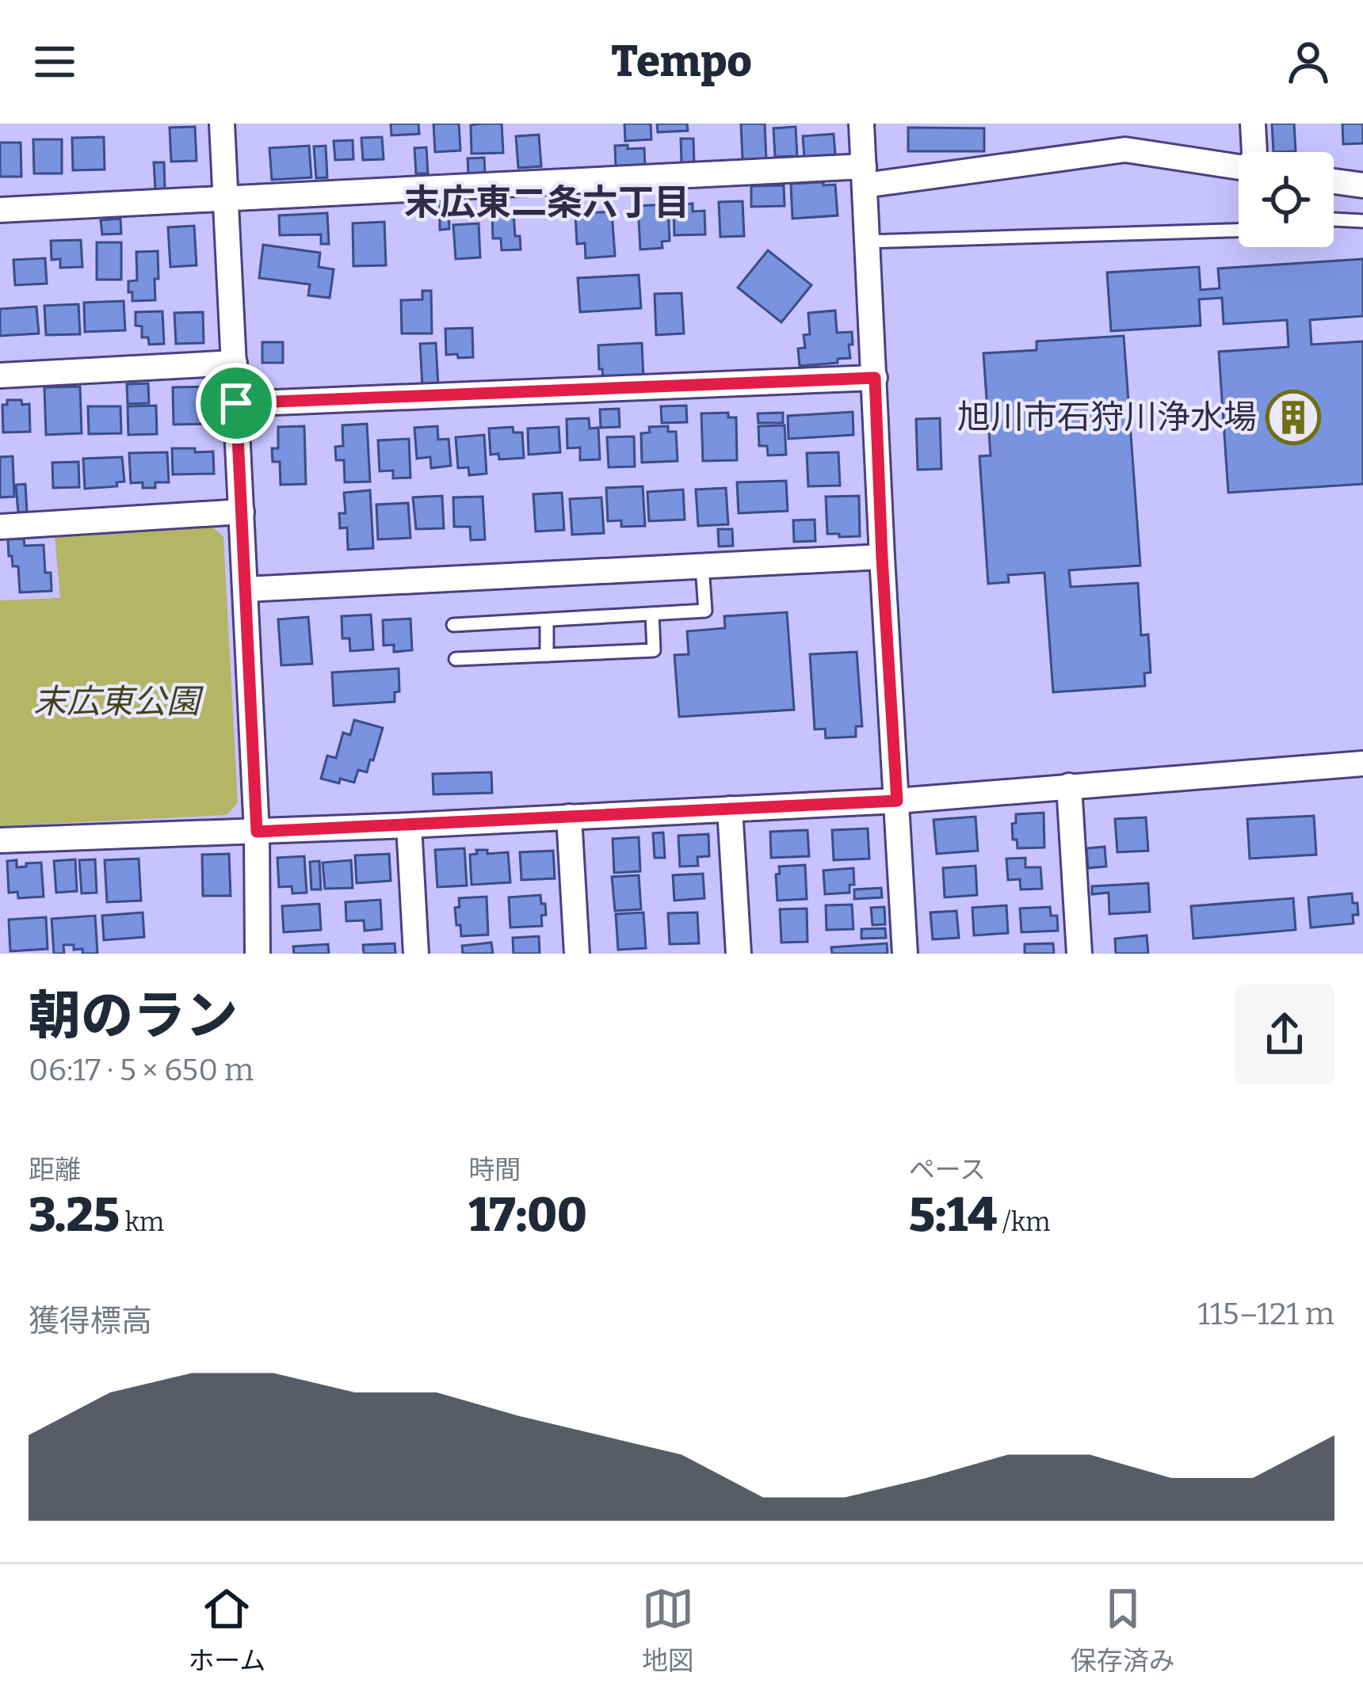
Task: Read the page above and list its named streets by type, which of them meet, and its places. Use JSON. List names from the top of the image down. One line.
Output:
{"districts":["末広東二条六丁目"],"parks":["末広東公園"],"places":{"building":["旭川市石狩川浄水場"]},"page":{"header":"Tempo","heading":["朝のラン","06:17 · 5 × 650 m"],"stats":[["距離","3.25 km"],["時間","17:00"],["ペース","5:14 /km"]],"chart":["獲得標高","115–121 m"],"tabs":["ホーム","地図","保存済み"]}}
